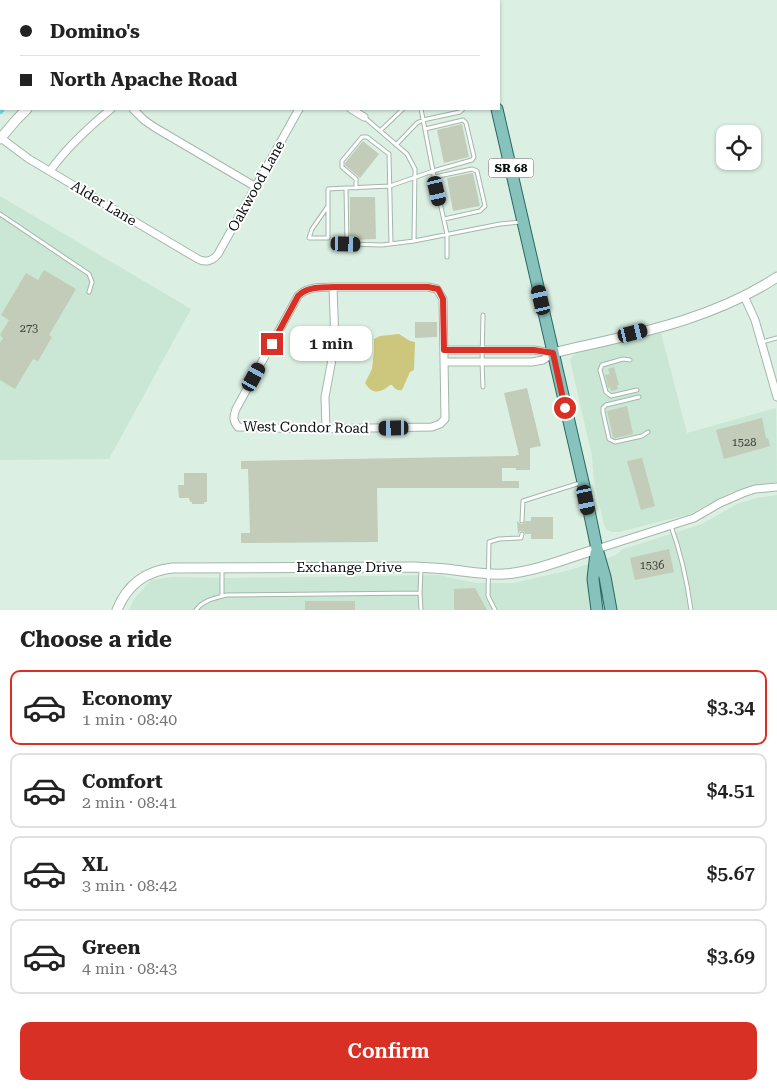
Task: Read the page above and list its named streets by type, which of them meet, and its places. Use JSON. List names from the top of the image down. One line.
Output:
{"streets":{"main road":["SR 68"],"street":["Oakwood Lane","Alder Lane","West Condor Road","Exchange Drive"]},"crossings":[["SR 68","Exchange Drive"],["Oakwood Lane","Alder Lane"]],"house_numbers":["273","1528","1536"],"page":{"banner":["Domino's","North Apache Road"],"bubble":"1 min","heading":"Choose a ride","list":[{"name":"Economy","note":"1 min · 08:40","value":"$3.34"},{"name":"Comfort","note":"2 min · 08:41","value":"$4.51"},{"name":"XL","note":"3 min · 08:42","value":"$5.67"},{"name":"Green","note":"4 min · 08:43","value":"$3.69"}],"buttons":"Confirm"}}
